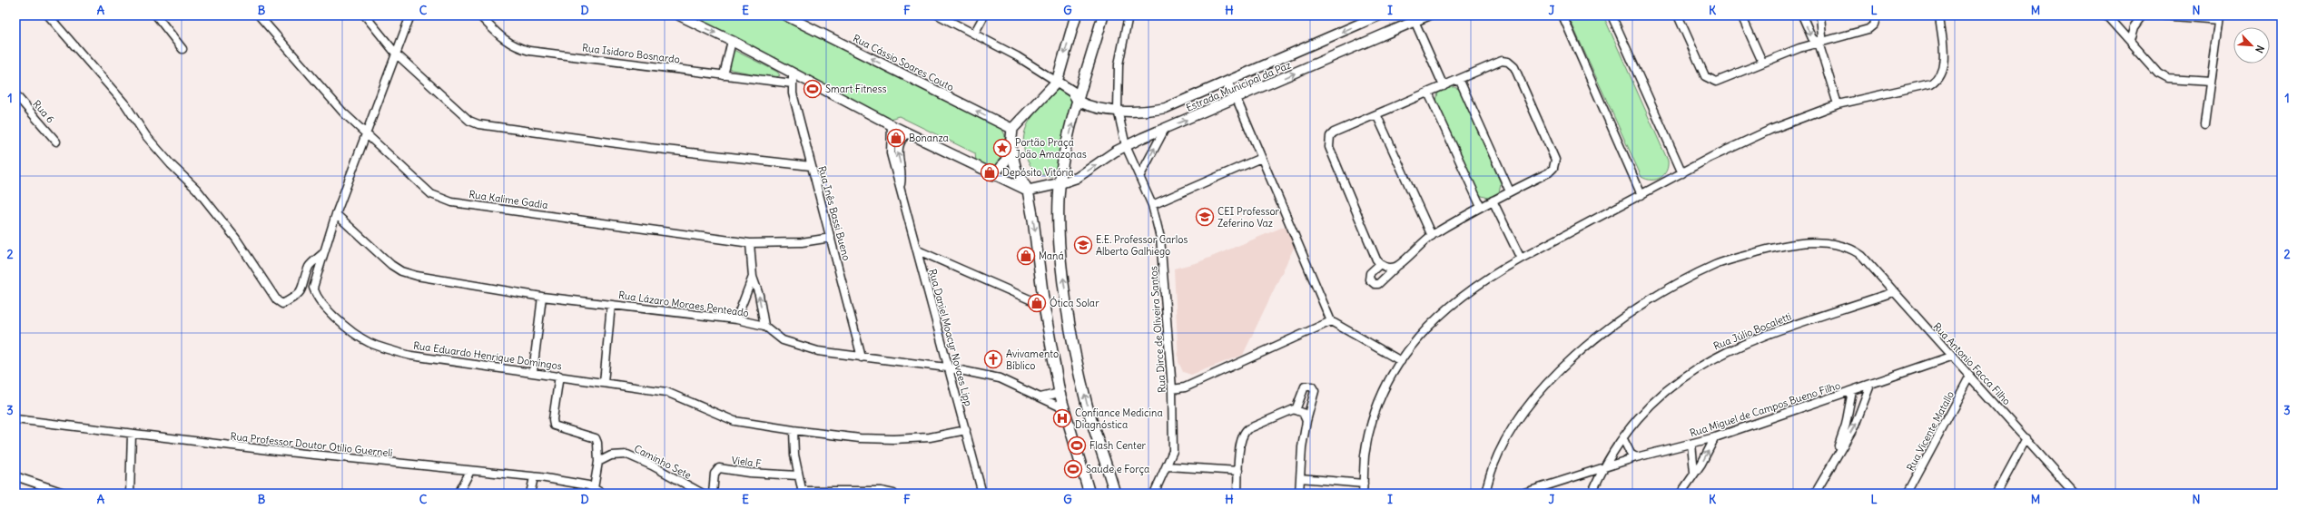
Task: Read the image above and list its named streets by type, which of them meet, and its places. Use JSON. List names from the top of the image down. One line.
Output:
{"streets":{"street":["Rua Isidoro Bosnardo","Rua Cássio Soares Couto","Estrada Municipal da Paz","Rua 6","Rua Kalime Gadia","Rua Inês Bassi Bueno","Rua Lázaro Moraes Penteado","Rua Dirce de Oliveira Santos","Rua Júlio Bocaletti","Rua Daniel Moacyr Novaes Lipp","Rua Eduardo Henrique Domingos","Rua Antonio Facca Filho","Rua Miguel de Campos Bueno Filho","Rua Vicente Matallo","Rua Professor Doutor Otílio Guerneli","Caminho Sete","Viela F"]},"crossings":[["Rua Isidoro Bosnardo","Rua Inês Bassi Bueno"],["Estrada Municipal da Paz","Rua Dirce de Oliveira Santos"],["Rua Kalime Gadia","Rua Inês Bassi Bueno"],["Rua Kalime Gadia","Rua Eduardo Henrique Domingos"],["Rua Inês Bassi Bueno","Rua Lázaro Moraes Penteado"],["Rua Lázaro Moraes Penteado","Rua Daniel Moacyr Novaes Lipp"],["Rua Lázaro Moraes Penteado","Rua Eduardo Henrique Domingos"],["Rua Júlio Bocaletti","Rua Antonio Facca Filho"],["Rua Júlio Bocaletti","Rua Miguel de Campos Bueno Filho"],["Rua Daniel Moacyr Novaes Lipp","Rua Eduardo Henrique Domingos"],["Rua Antonio Facca Filho","Rua Miguel de Campos Bueno Filho"],["Rua Antonio Facca Filho","Rua Vicente Matallo"]],"places":{"sports":["Smart Fitness","Flash Center","Saude e Força"],"shop":["Bonanza","Depósito Vitória","Maná","Ótica Solar"],"place":["Portão Praça João Amazonas"],"school or university":["CEI Professor Zeferino Vaz","E.E. Professor Carlos Alberto Galhiego"],"church":["Avivamento Bíblico"],"hospital":["Confiance Medicina Diagnóstica"]},"north":"bottom right","grid":{"columns":["A","B","C","D","E","F","G","H","I","J","K","L","M","N"],"rows":["1","2","3"]}}
